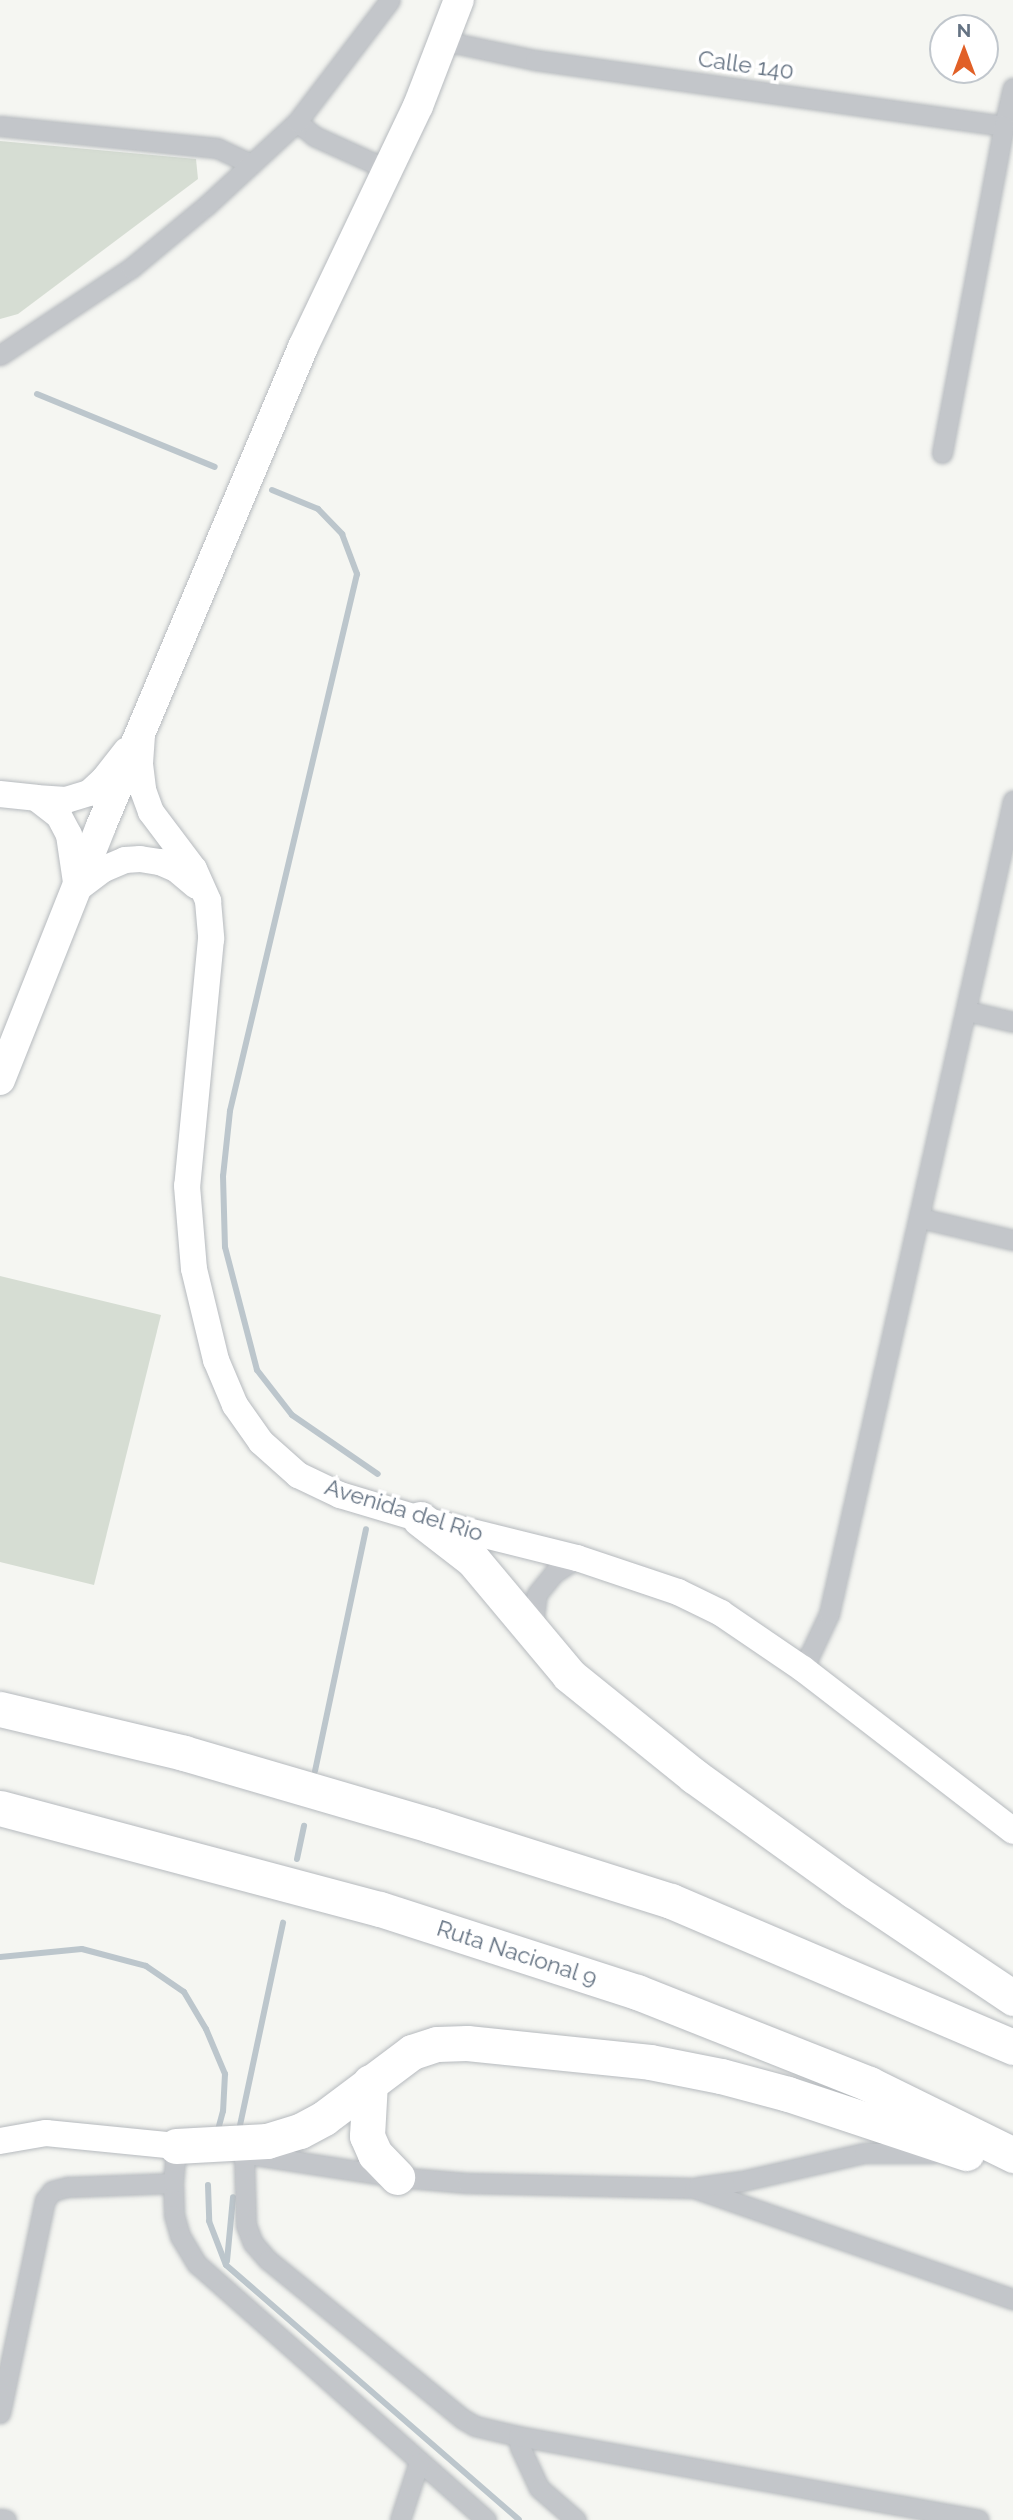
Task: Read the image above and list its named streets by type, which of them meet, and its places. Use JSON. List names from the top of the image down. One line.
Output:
{"streets":{"highway":["Ruta Nacional 9"],"street":["Calle 140","Avenida del Rio"]},"north":"top"}
